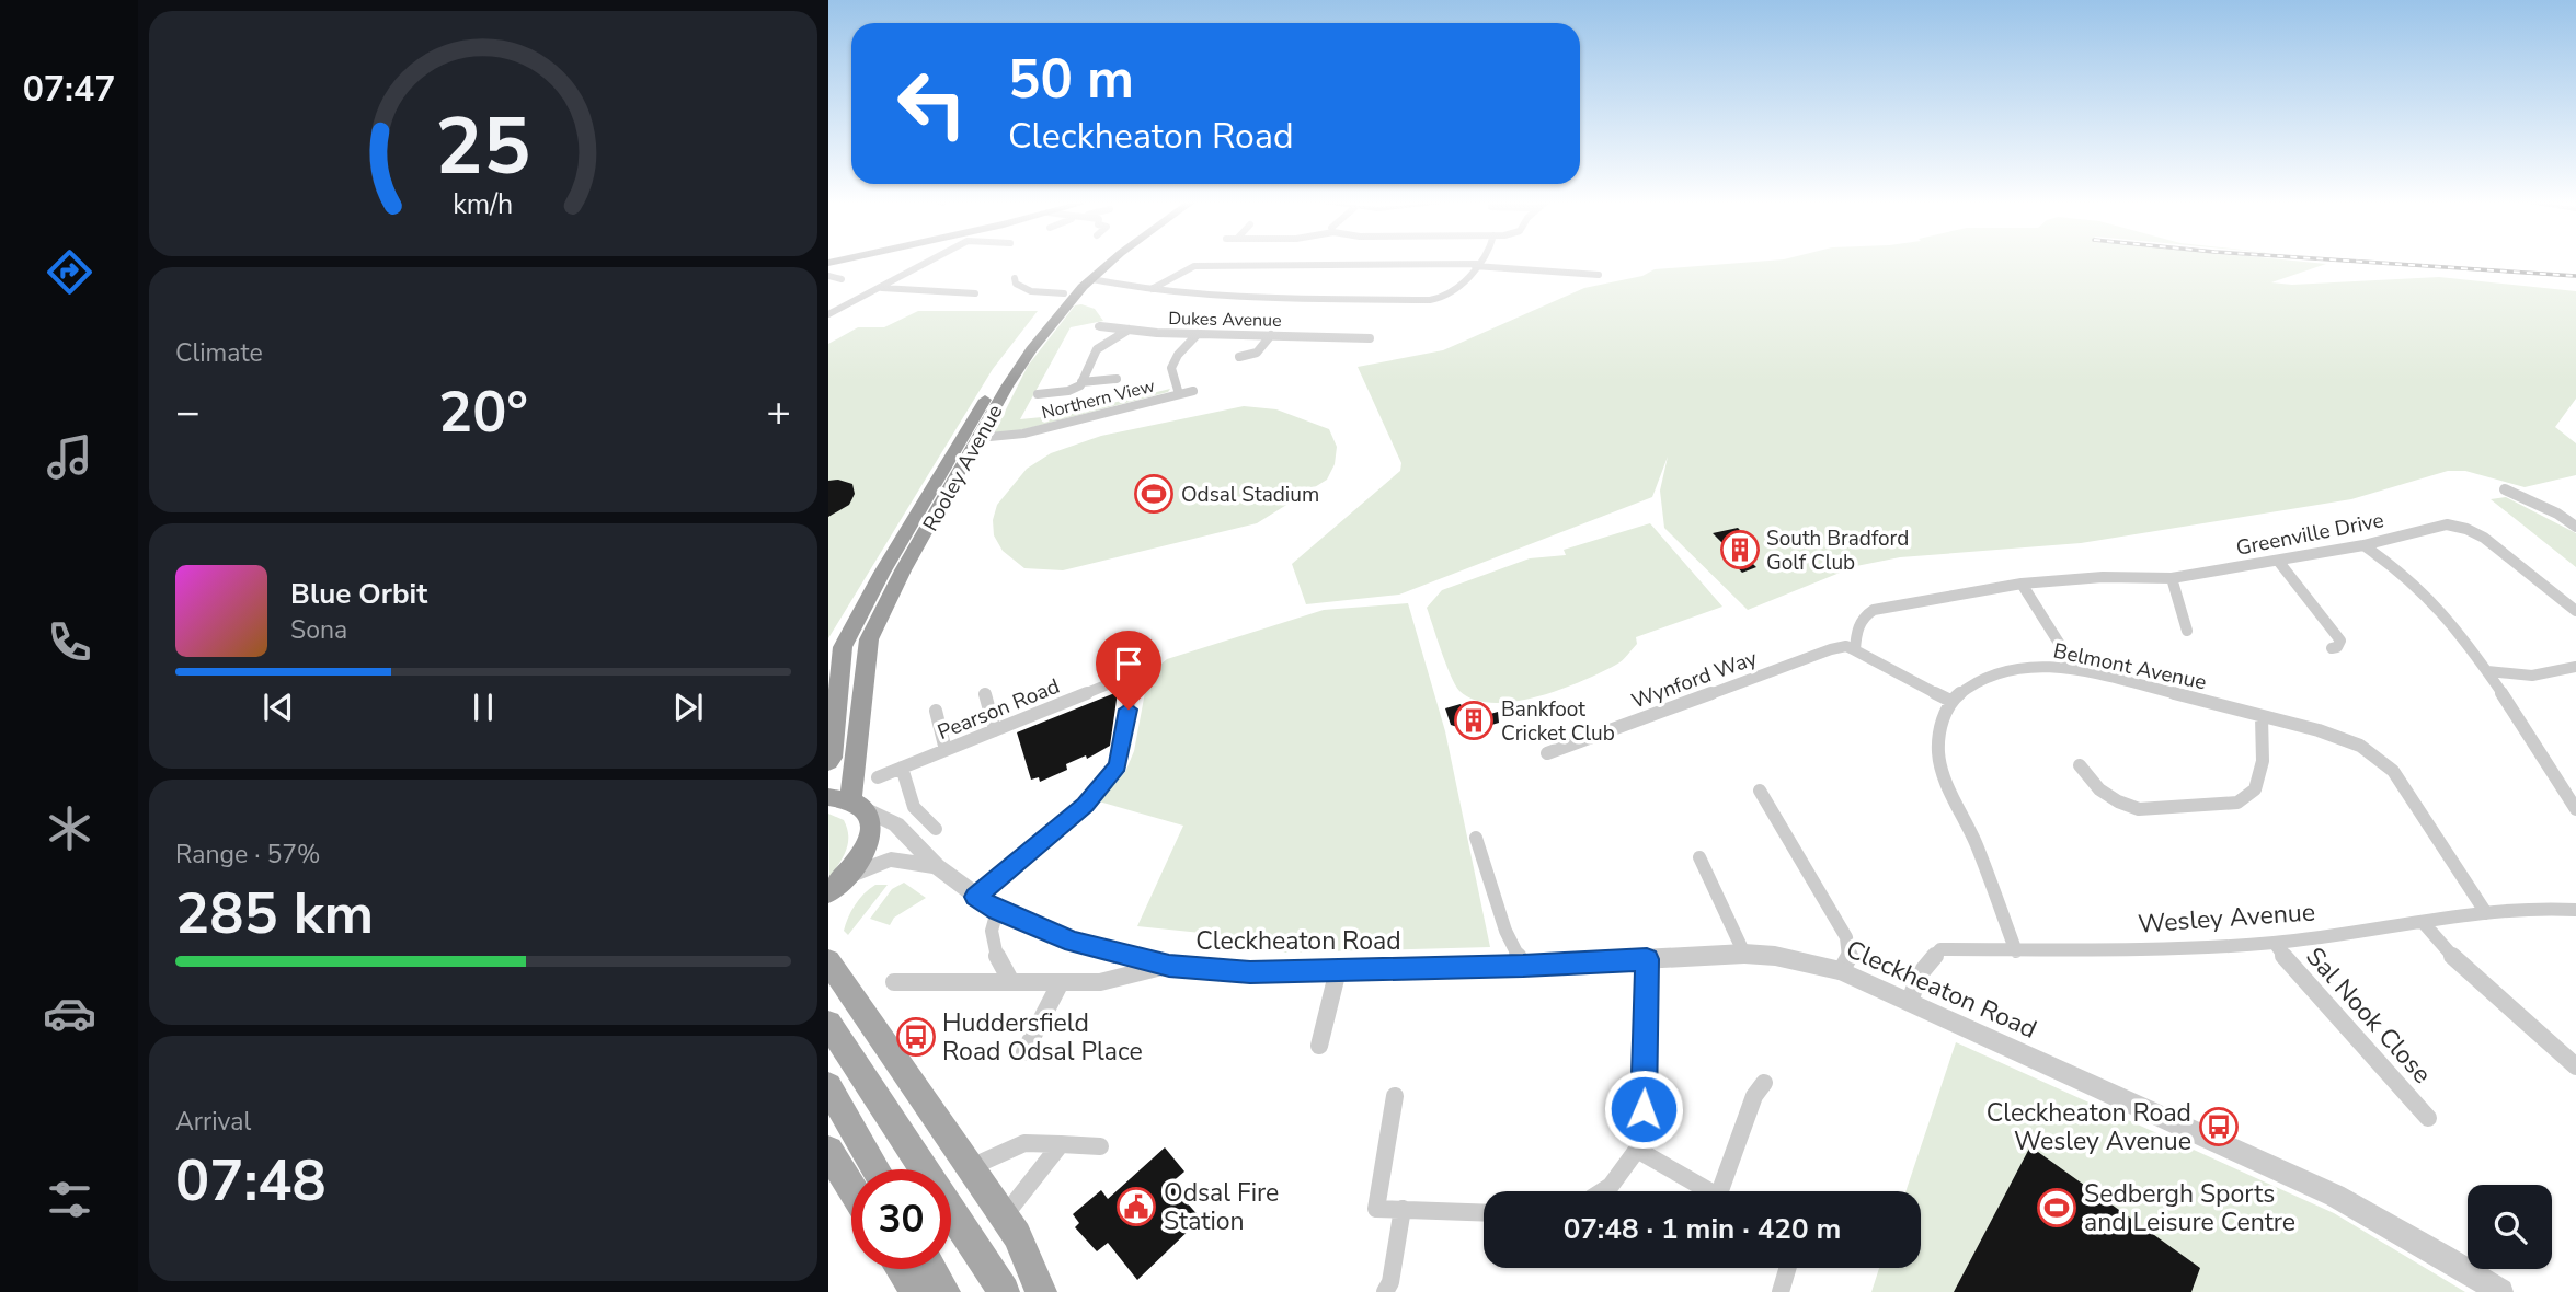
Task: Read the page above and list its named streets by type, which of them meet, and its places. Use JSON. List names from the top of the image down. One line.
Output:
{"streets":{"highway":["Rooley Avenue"],"street":["Dukes Avenue","Northern View","Greenville Drive","Belmont Avenue","Wynford Way","Pearson Road","Wesley Avenue","Cleckheaton Road","Sal Nook Close"]},"crossings":[["Dukes Avenue","Northern View"],["Northern View","Rooley Avenue"],["Rooley Avenue","Cleckheaton Road"],["Greenville Drive","Wynford Way"],["Belmont Avenue","Wesley Avenue"],["Pearson Road","Cleckheaton Road"],["Wesley Avenue","Cleckheaton Road"],["Wesley Avenue","Sal Nook Close"]],"places":{"sports":["Odsal Stadium","Sedbergh Sports and Leisure Centre"],"building":["South Bradford Golf Club","Bankfoot Cricket Club"],"bus stop":["Huddersfield Road Odsal Place","Cleckheaton Road Wesley Avenue"],"public building":["Odsal Fire Station"]},"page":{"tabs":"07:47","turn":["50 m","Cleckheaton Road"],"tile":["Climate",["Range · 57%","285 km"],["Arrival","07:48"]],"heat":["−","20°","+"],"song":["Blue Orbit","Sona"],"limit":"30","trip":"07:48 · 1 min · 420 m","gauge":["25","km/h"]}}
